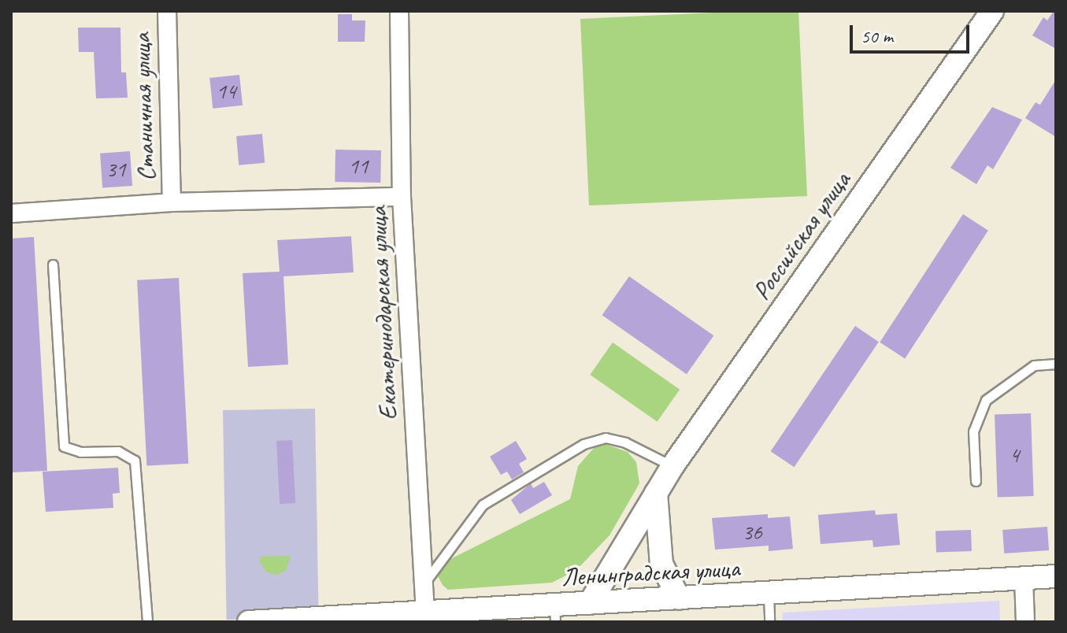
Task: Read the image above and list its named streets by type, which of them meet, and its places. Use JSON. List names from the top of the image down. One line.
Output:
{"streets":{"street":["Станичная улица","Российская улица","Екатеринодарская улица","Ленинградская улица"]},"crossings":[["Российская улица","Ленинградская улица"],["Екатеринодарская улица","Ленинградская улица"]],"house_numbers":["14","11","31","4","36"],"scale_bar":"50 m"}
